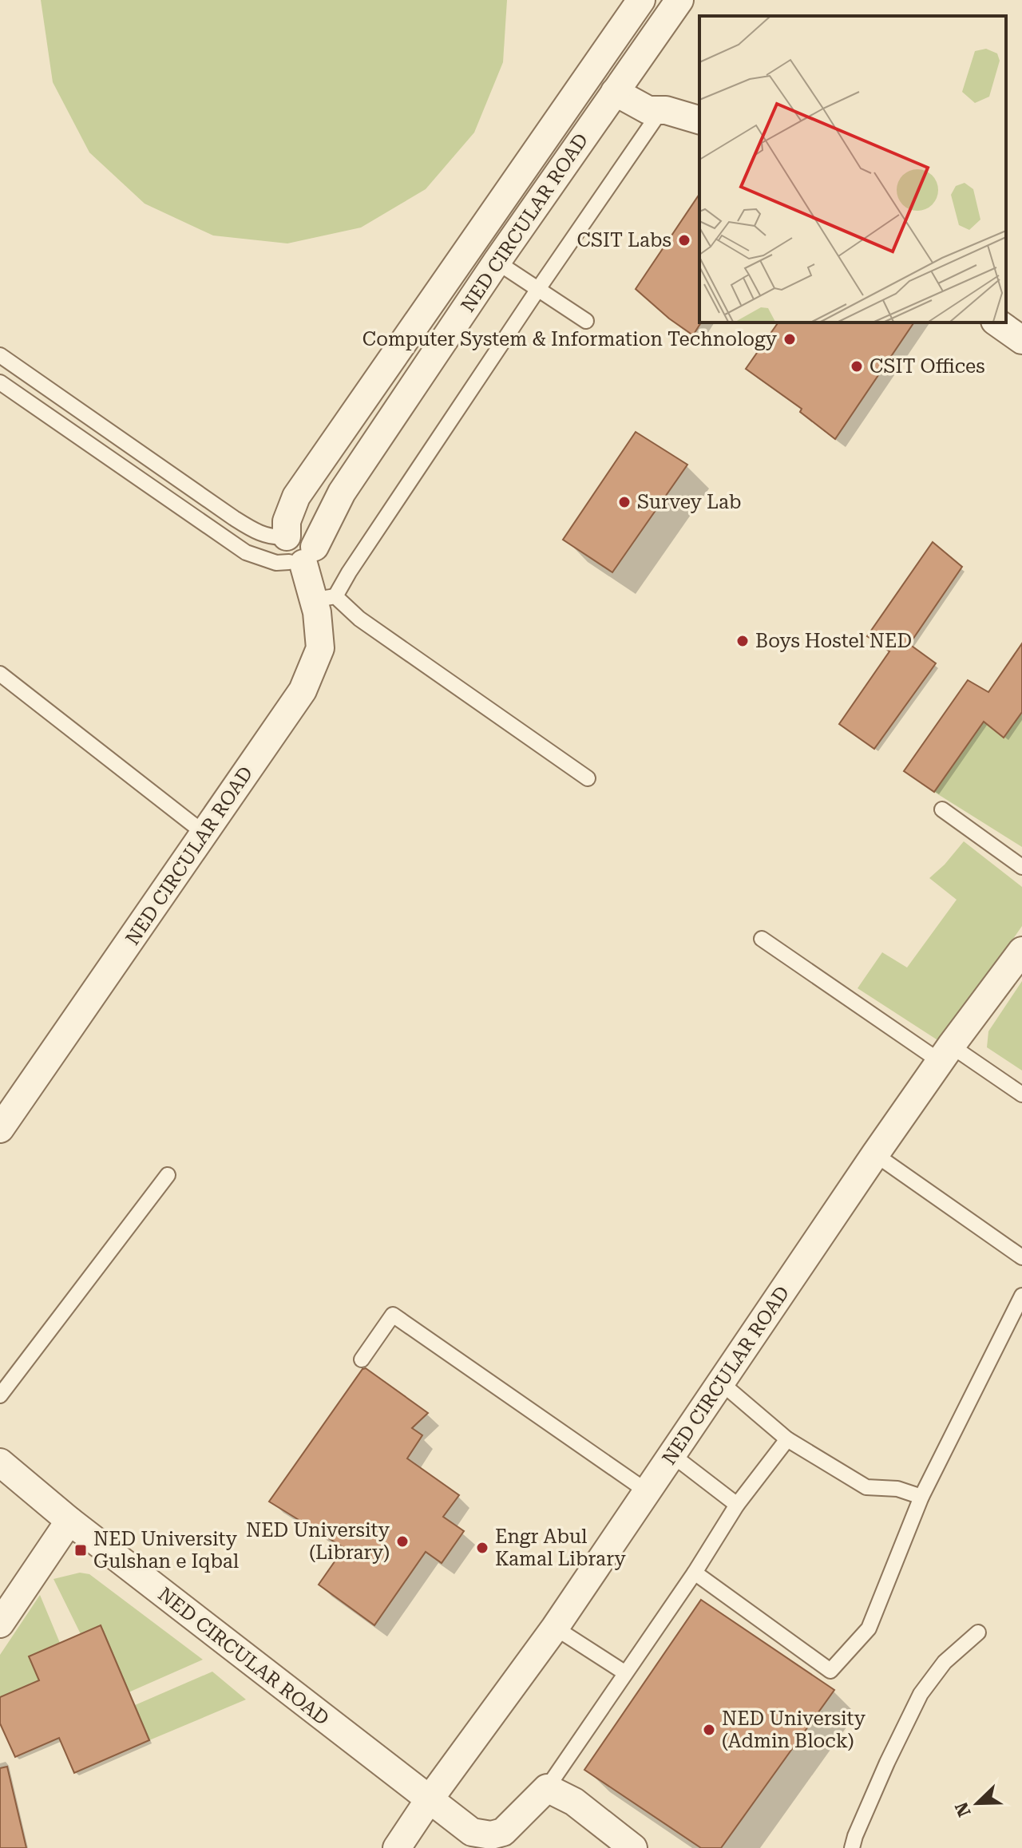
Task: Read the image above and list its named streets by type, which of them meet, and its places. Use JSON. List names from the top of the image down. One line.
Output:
{"streets":{"street":["NED CIRCULAR ROAD"]},"places":{"other":["CSIT Labs","Computer System & Information Technology","CSIT Offices","Survey Lab","Boys Hostel NED","NED University (Library)","Engr Abul Kamal Library","NED University (Admin Block)"],"transit":["NED University Gulshan e Iqbal"]},"north":"bottom left"}
